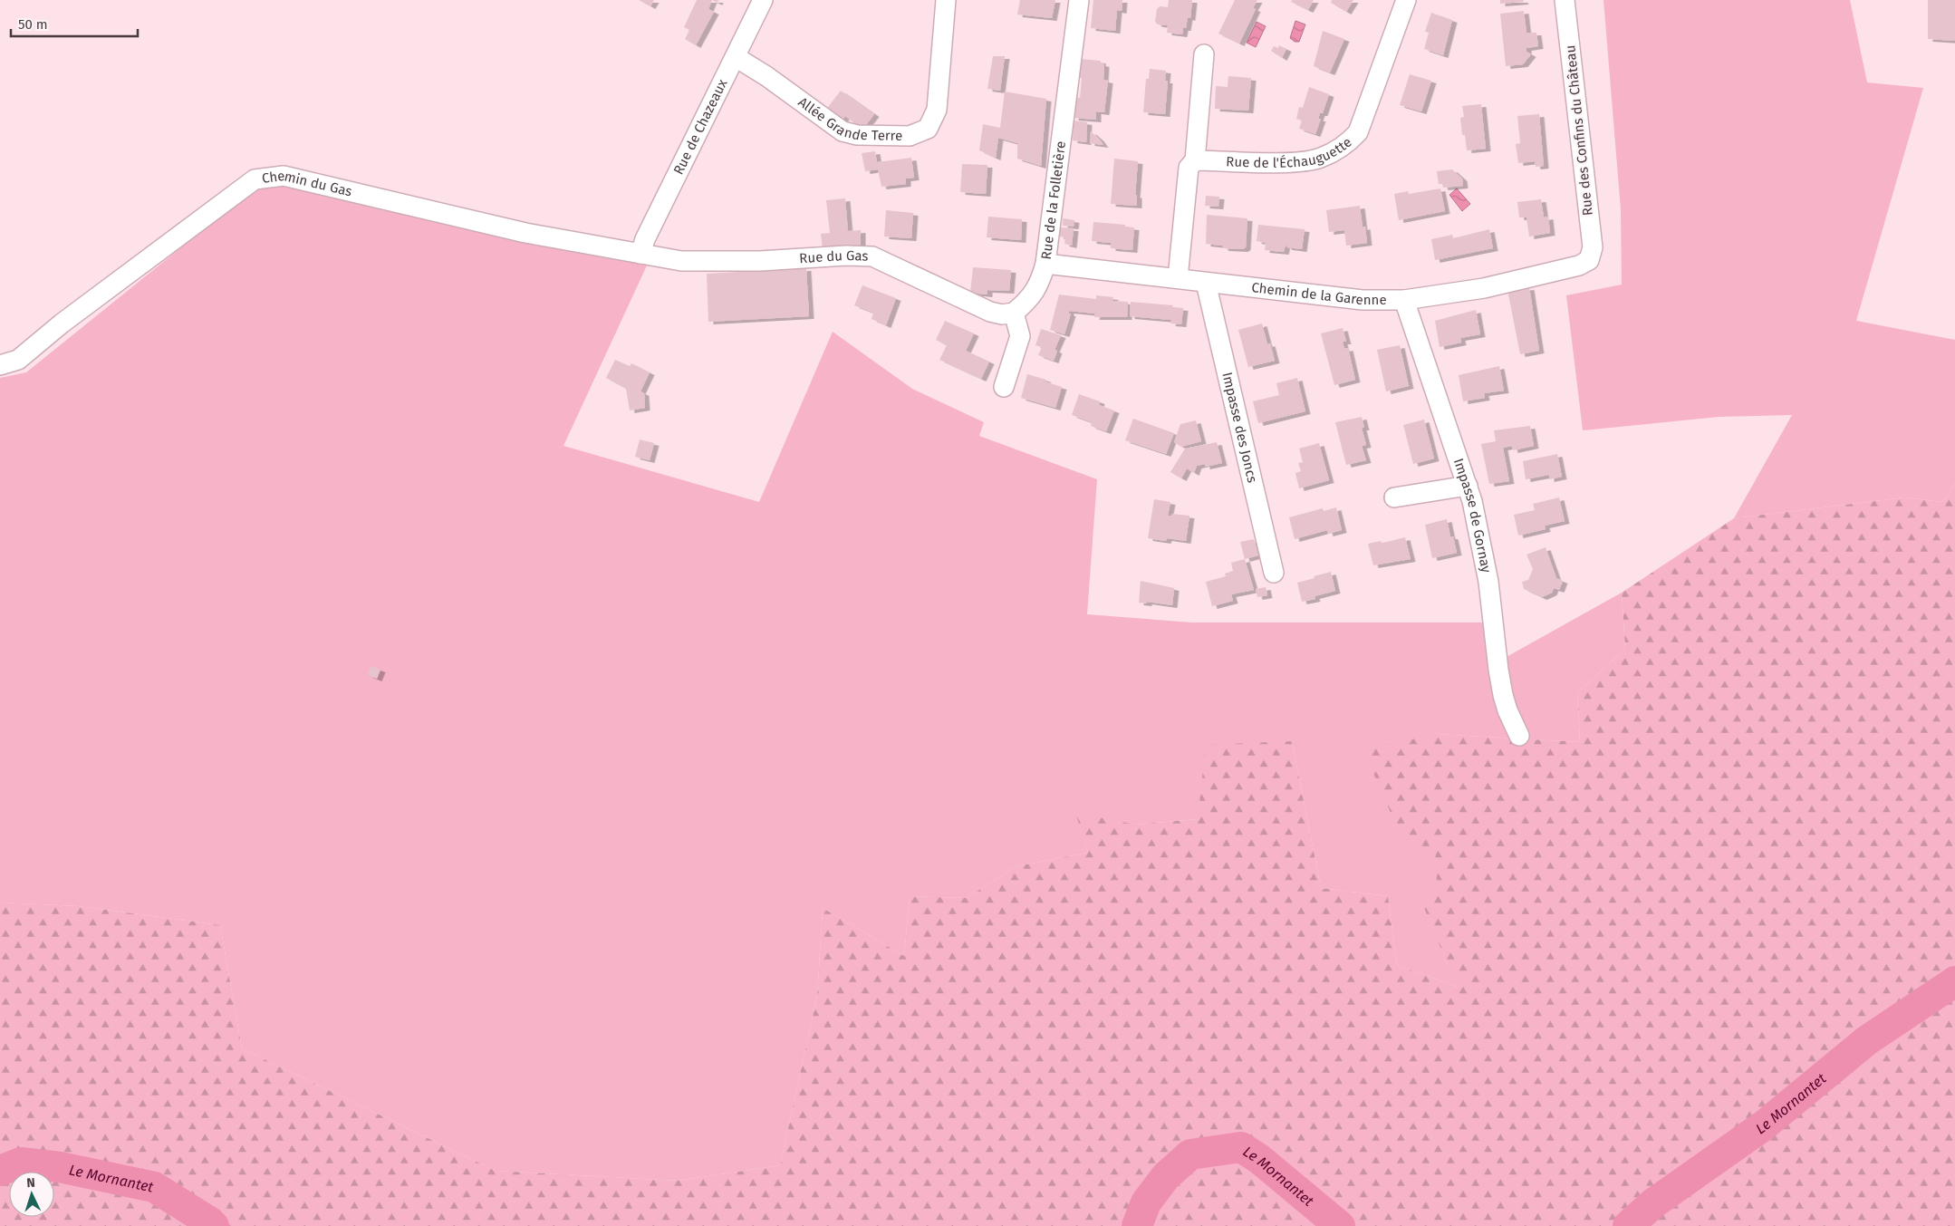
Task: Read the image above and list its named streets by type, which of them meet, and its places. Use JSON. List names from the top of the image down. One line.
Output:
{"streets":{"street":["Allée Grande Terre","Rue de Chazeaux","Rue des Confins du Château","Rue de l'Échauguette","Chemin du Gas","Rue de la Folletière","Rue du Gas","Chemin de la Garenne","Impasse des Joncs","Impasse de Gornay"]},"crossings":[["Allée Grande Terre","Rue de Chazeaux"],["Rue de Chazeaux","Chemin du Gas"],["Rue de Chazeaux","Rue du Gas"],["Rue des Confins du Château","Chemin de la Garenne"],["Chemin du Gas","Rue du Gas"],["Rue de la Folletière","Rue du Gas"],["Rue de la Folletière","Chemin de la Garenne"],["Chemin de la Garenne","Impasse des Joncs"],["Chemin de la Garenne","Impasse de Gornay"]],"water":["Le Mornantet"],"scale_bar":"50 m","north":"top"}
